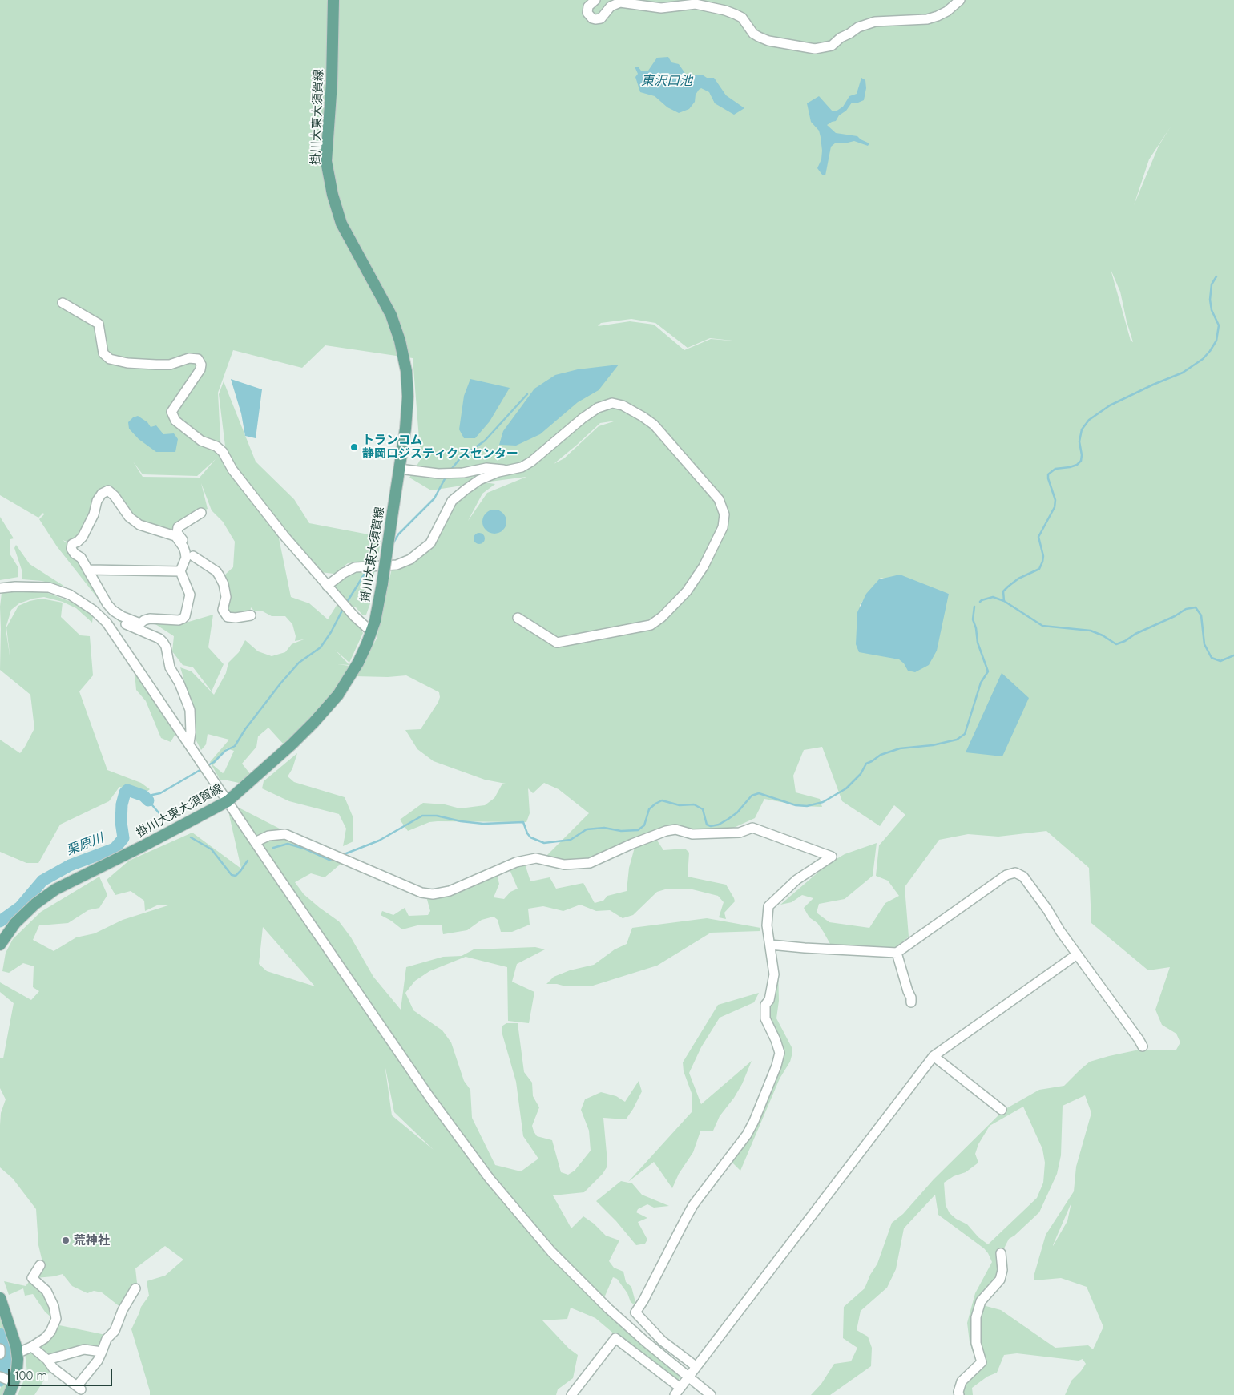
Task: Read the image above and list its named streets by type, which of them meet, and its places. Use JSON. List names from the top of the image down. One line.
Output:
{"streets":{"main road":["掛川大東大須賀線"]},"water":["東沢口池","栗原川"],"places":["トランコム 静岡ロジスティクスセンター","荒神社"],"scale_bar":"100 m"}
